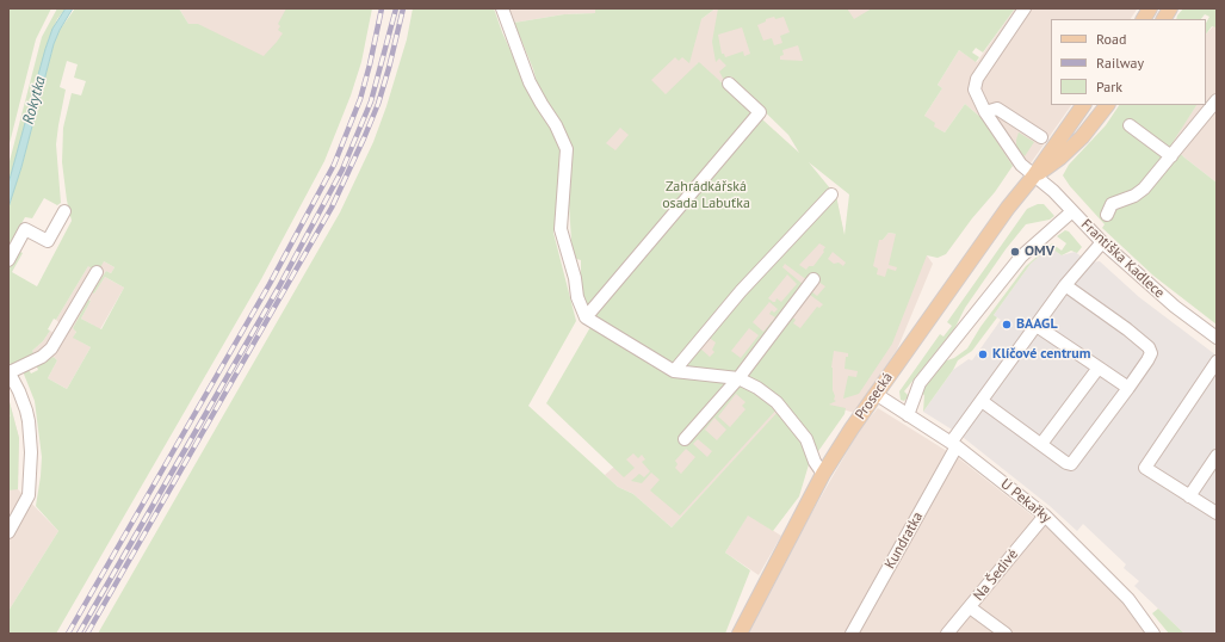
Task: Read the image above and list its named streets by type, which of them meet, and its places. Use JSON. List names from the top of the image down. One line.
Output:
{"streets":{"main road":["Prosecká"],"street":["Františka Kadlece","U Pekařky","Kundratka","Na Šedivé"]},"crossings":[["Františka Kadlece","Prosecká"],["Františka Kadlece","Kundratka"],["Prosecká","U Pekařky"],["U Pekařky","Kundratka"],["U Pekařky","Na Šedivé"]],"water":["Rokytka"],"parks":["Zahrádkářská osada Labuťka"],"places":["OMV","BAAGL","Klíčové centrum"],"legend":["Road","Railway","Park"]}
